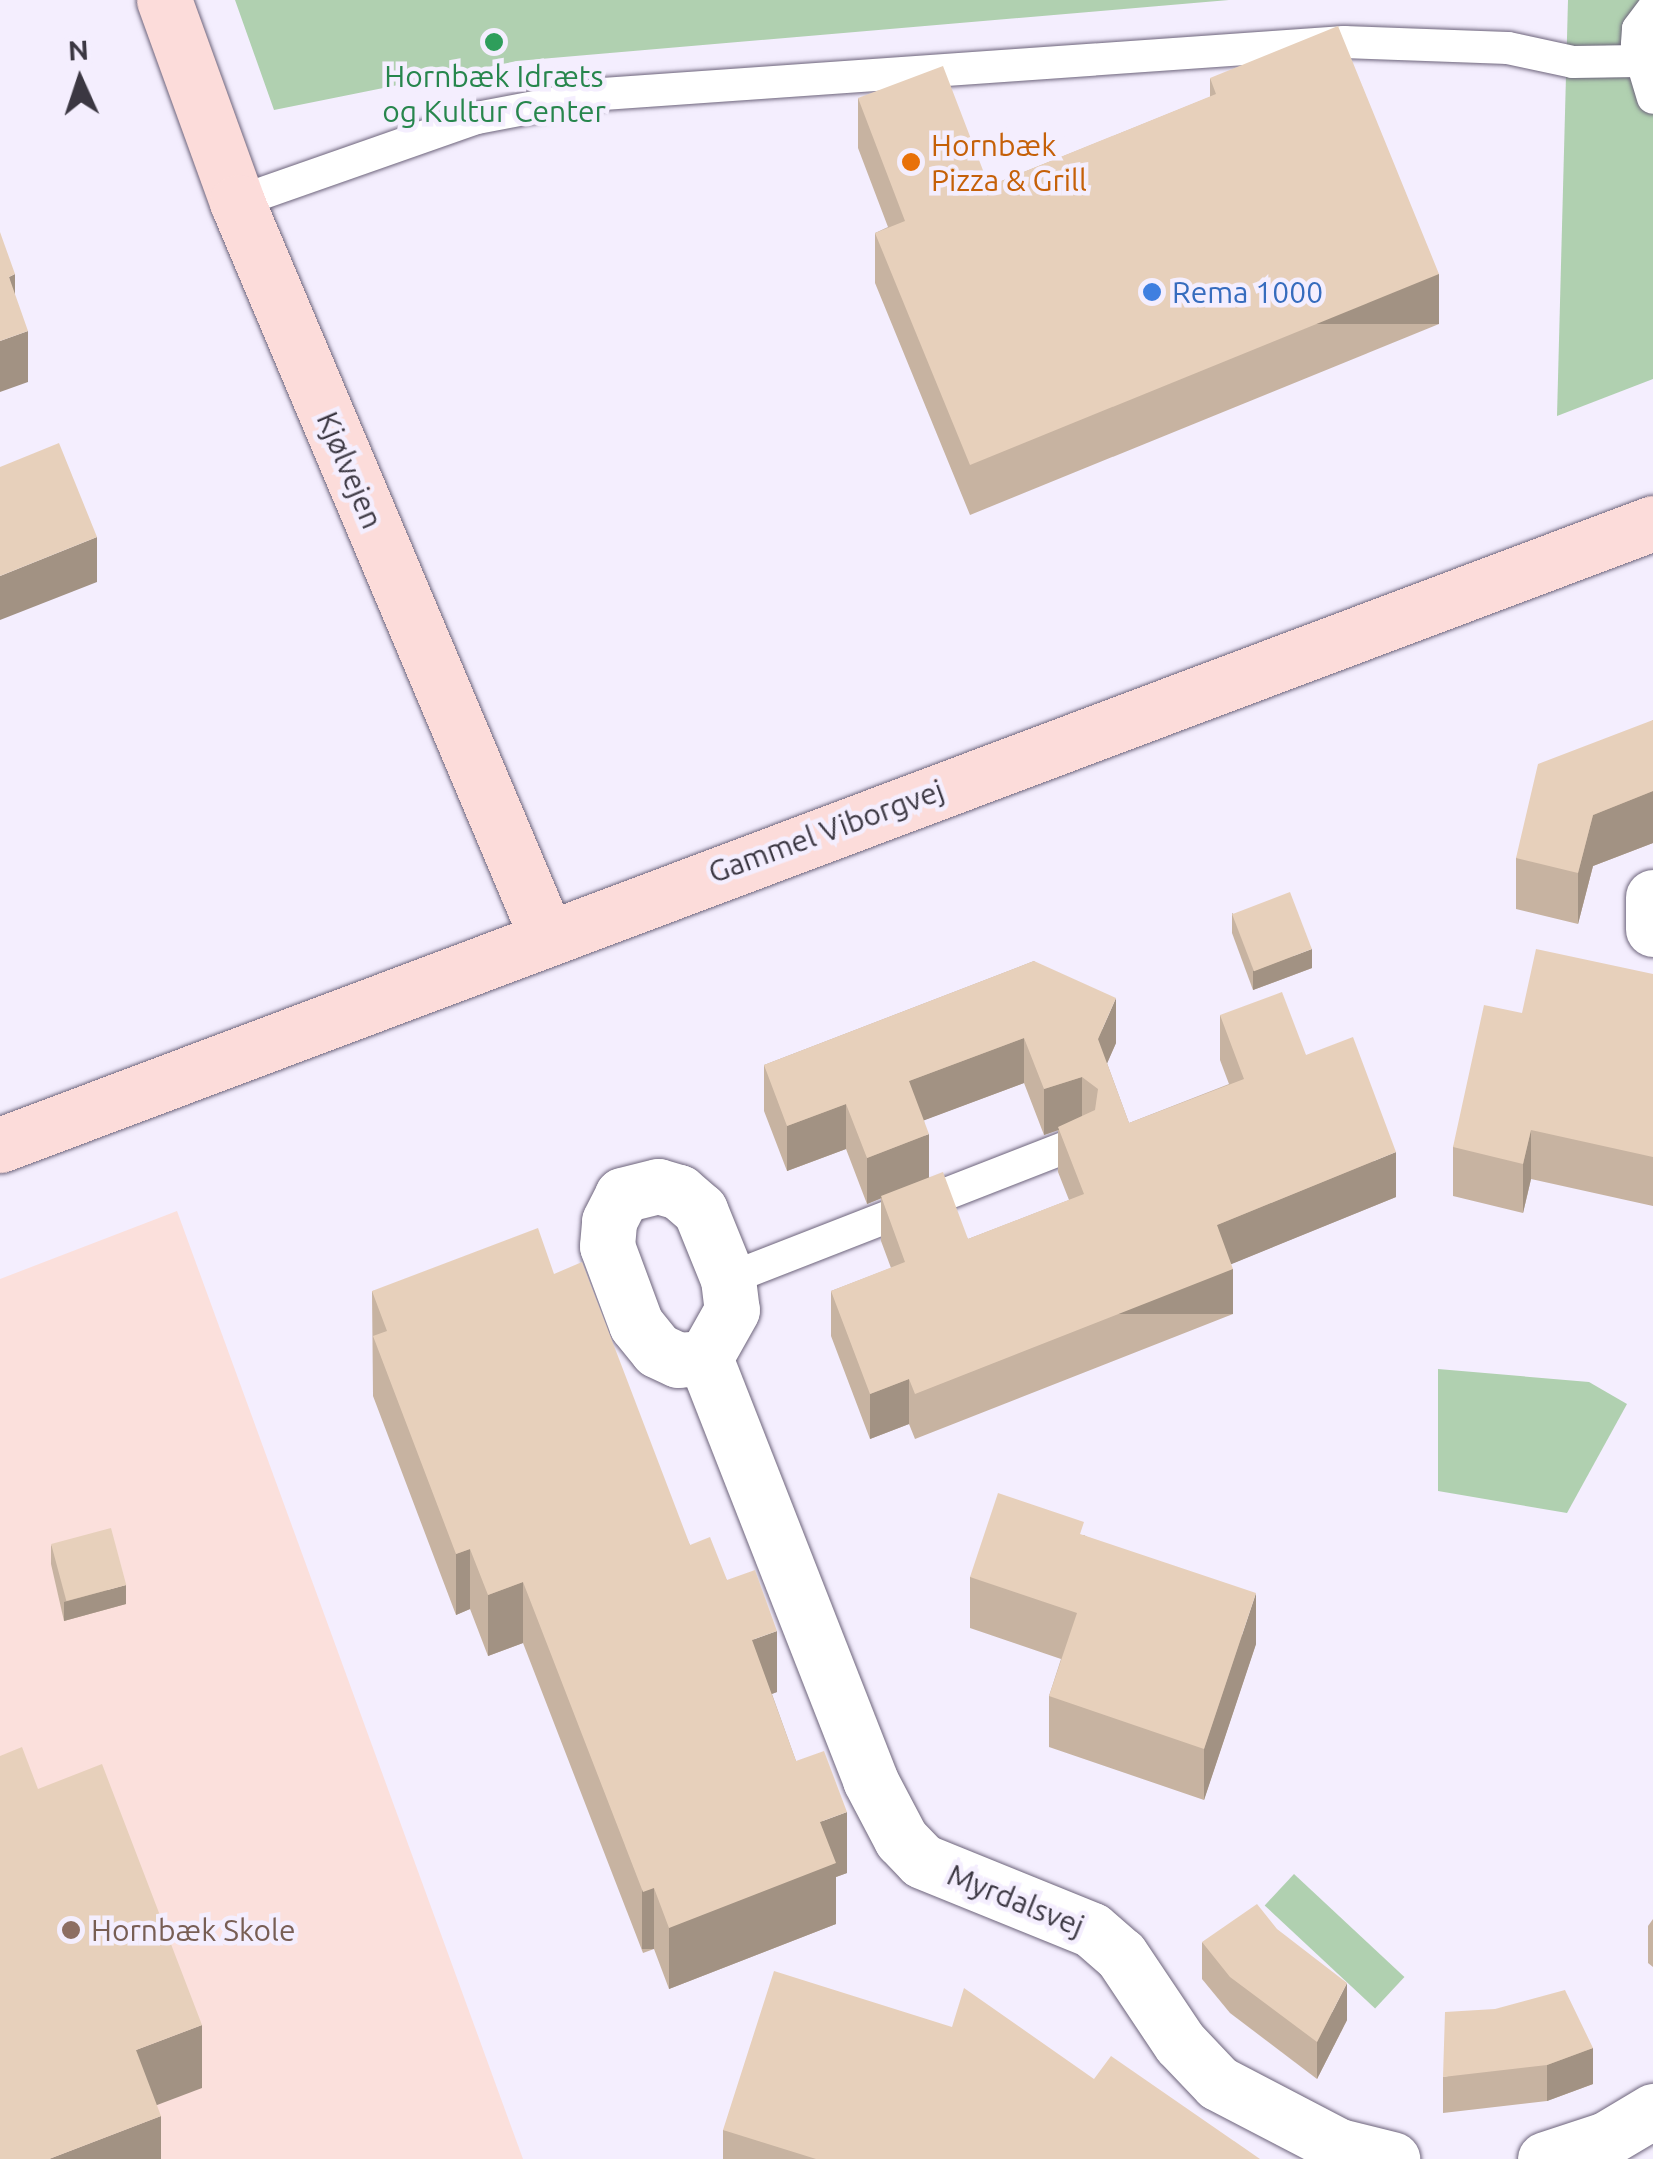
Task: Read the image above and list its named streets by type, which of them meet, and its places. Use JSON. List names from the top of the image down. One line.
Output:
{"streets":{"main road":["Kjølvejen","Gammel Viborgvej"],"street":["Myrdalsvej"]},"crossings":[["Kjølvejen","Gammel Viborgvej"]],"places":["Hornbæk Idræts og Kultur Center","Hornbæk Pizza & Grill","Rema 1000","Hornbæk Skole"],"north":"top"}
